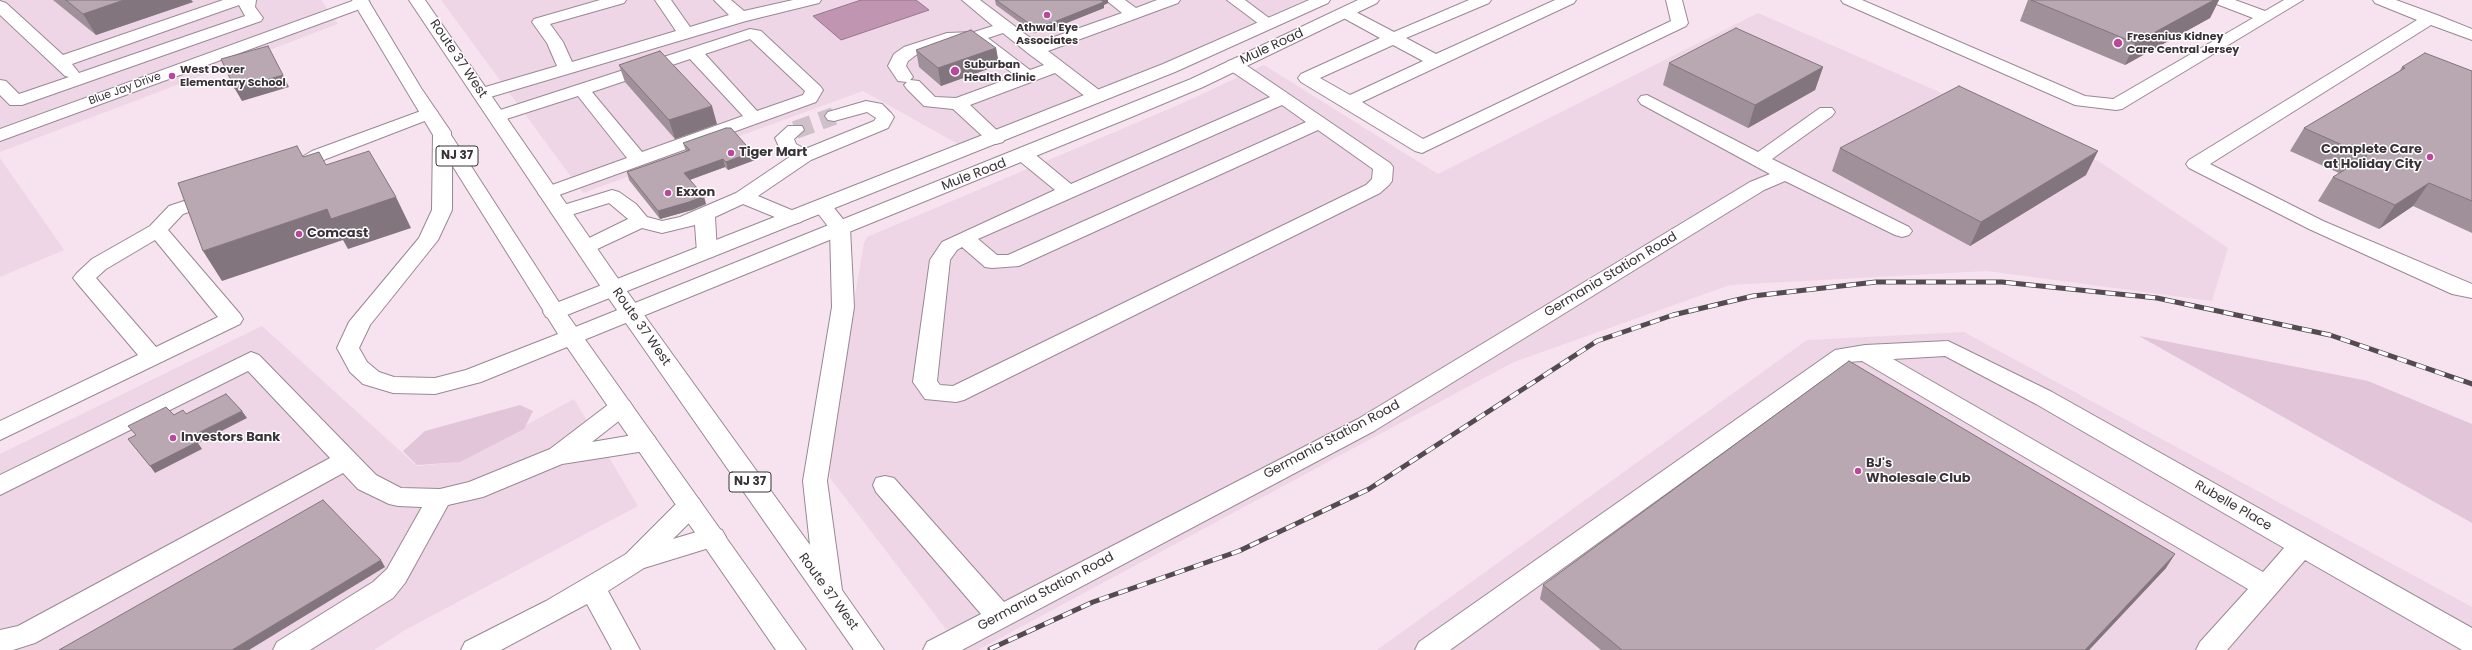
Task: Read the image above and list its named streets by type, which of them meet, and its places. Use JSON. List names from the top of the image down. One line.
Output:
{"streets":{"main road":["Mule Road","Route 37 West","Blue Jay Drive","NJ 37","Germania Station Road","Rubelle Place"]},"crossings":[["Mule Road","Route 37 West"],["Mule Road","NJ 37"],["Blue Jay Drive","NJ 37"]],"places":["Athwal Eye Associates","Fresenius Kidney Care Central Jersey","Suburban Health Clinic","West Dover Elementary School","Tiger Mart","Complete Care at Holiday City","Exxon","Comcast","Investors Bank","BJ's Wholesale Club"]}
